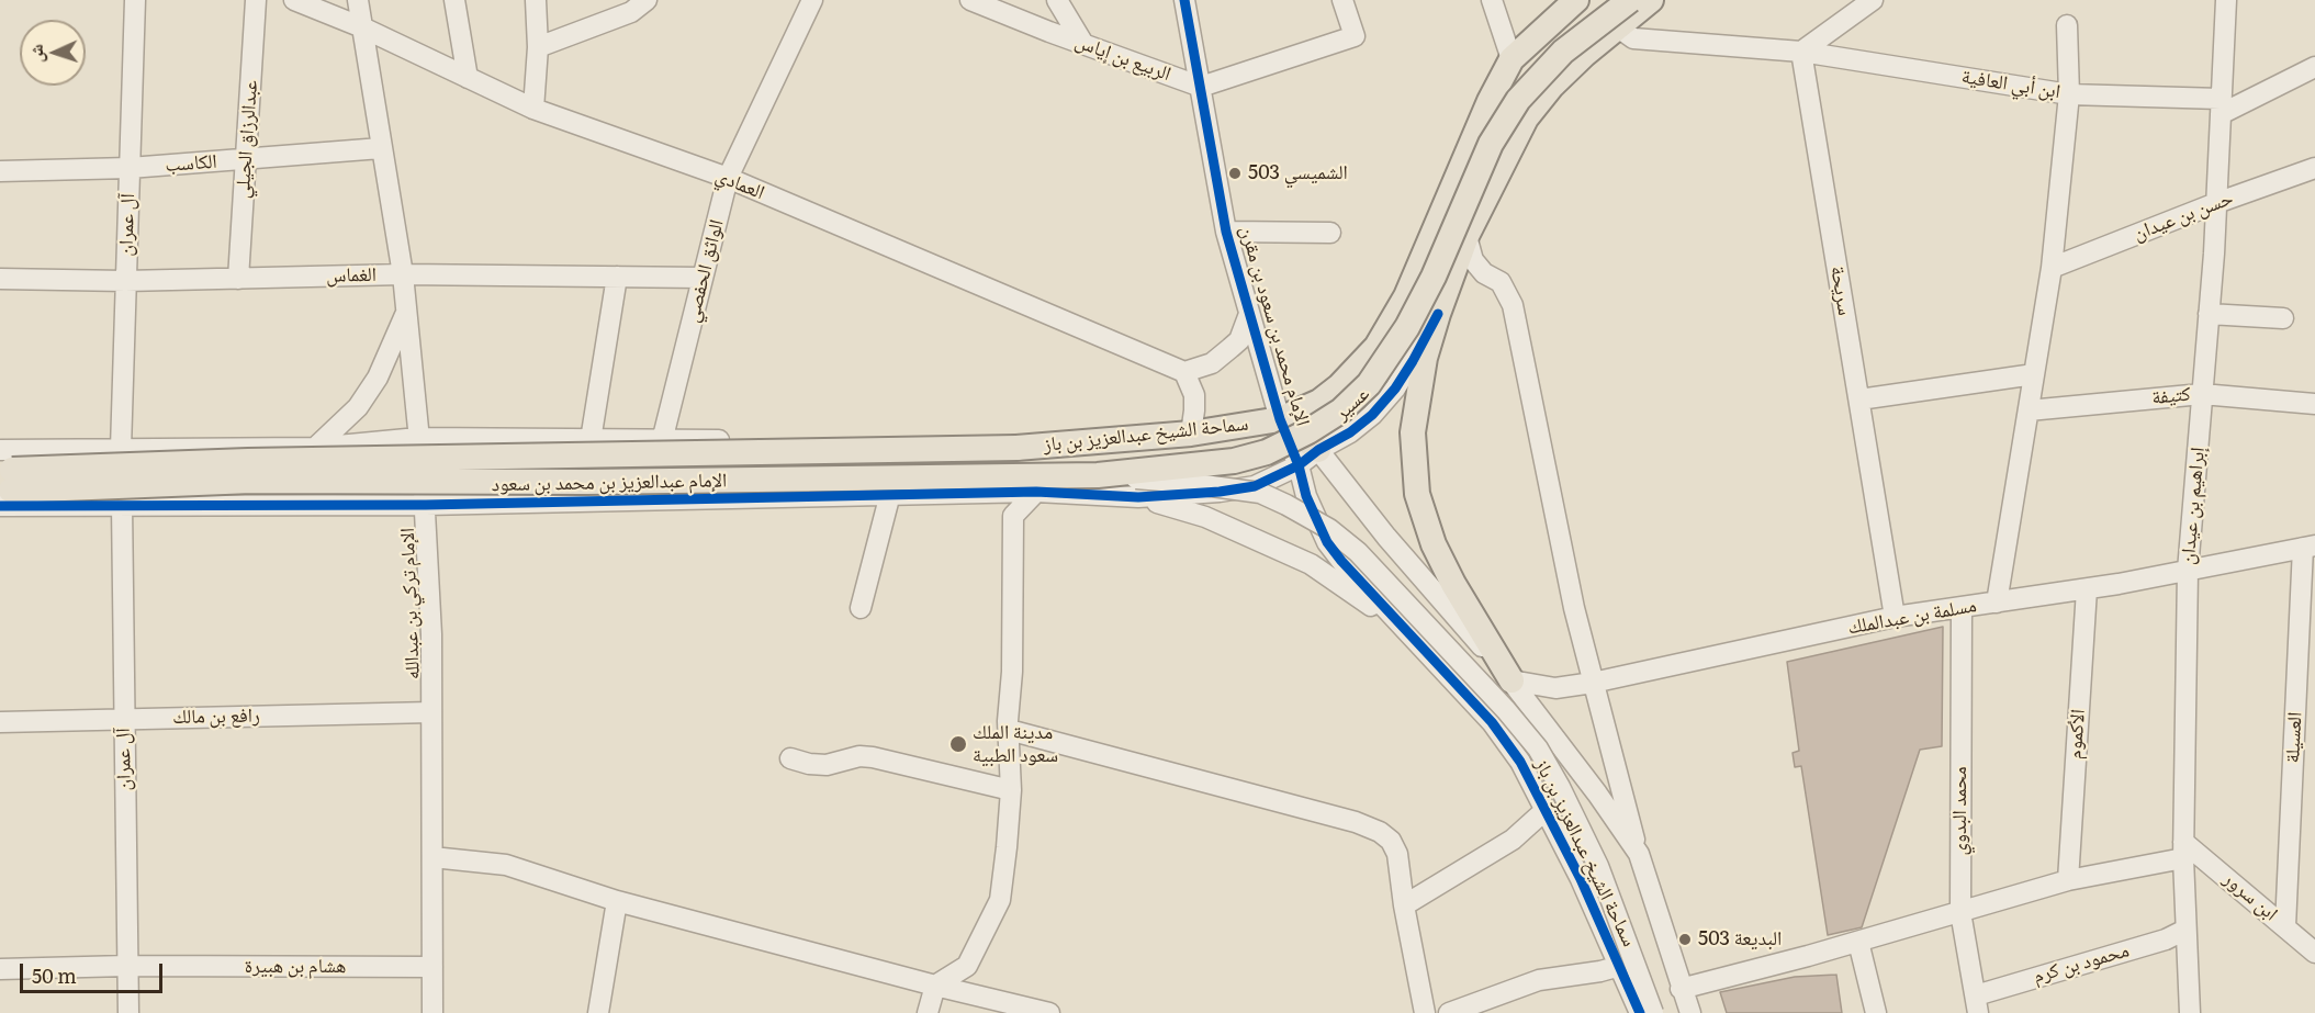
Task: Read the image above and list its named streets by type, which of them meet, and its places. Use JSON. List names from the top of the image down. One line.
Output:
{"streets":{"main road":["عسير","سماحة الشيخ عبدالعزيز بن باز","الإمام عبدالعزيز بن محمد بن سعود"],"street":["الربيع بن إياس","ابن أبي العافية","عبدالرزاق الجيلي","الكاسب","العمادي","حسن بن عيدان","آل عمران","الواثق الحفصي","الغماس","سريحة","الإمام محمد بن سعود بن مقرن","كتيفة","إبراهيم بن عيدان","الإمام تركي بن عبدالله","مسلمة بن عبدالملك","رافع بن مالك","الأكموم","العسيلة","محمد البدوي","ابن سرور","محمود بن كرم","هشام بن هبيرة"]},"crossings":[["الربيع بن إياس","الإمام محمد بن سعود بن مقرن"],["ابن أبي العافية","سريحة"],["ابن أبي العافية","سماحة الشيخ عبدالعزيز بن باز"],["ابن أبي العافية","إبراهيم بن عيدان"],["عبدالرزاق الجيلي","الكاسب"],["عبدالرزاق الجيلي","الغماس"],["الكاسب","آل عمران"],["الكاسب","الإمام تركي بن عبدالله"],["العمادي","الواثق الحفصي"],["العمادي","الإمام تركي بن عبدالله"],["حسن بن عيدان","إبراهيم بن عيدان"],["آل عمران","الغماس"],["آل عمران","الإمام عبدالعزيز بن محمد بن سعود"],["آل عمران","رافع بن مالك"],["آل عمران","هشام بن هبيرة"],["الواثق الحفصي","الغماس"],["الواثق الحفصي","الإمام عبدالعزيز بن محمد بن سعود"],["الغماس","الإمام تركي بن عبدالله"],["سريحة","مسلمة بن عبدالملك"],["الإمام محمد بن سعود بن مقرن","عسير"],["الإمام محمد بن سعود بن مقرن","سماحة الشيخ عبدالعزيز بن باز"],["كتيفة","إبراهيم بن عيدان"],["عسير","سماحة الشيخ عبدالعزيز بن باز"],["عسير","الإمام عبدالعزيز بن محمد بن سعود"],["سماحة الشيخ عبدالعزيز بن باز","الإمام عبدالعزيز بن محمد بن سعود"],["سماحة الشيخ عبدالعزيز بن باز","مسلمة بن عبدالملك"],["الإمام عبدالعزيز بن محمد بن سعود","الإمام تركي بن عبدالله"],["إبراهيم بن عيدان","مسلمة بن عبدالملك"],["إبراهيم بن عيدان","ابن سرور"],["إبراهيم بن عيدان","محمود بن كرم"],["الإمام تركي بن عبدالله","رافع بن مالك"],["الإمام تركي بن عبدالله","هشام بن هبيرة"],["مسلمة بن عبدالملك","الأكموم"],["مسلمة بن عبدالملك","العسيلة"],["مسلمة بن عبدالملك","محمد البدوي"],["العسيلة","ابن سرور"],["محمد البدوي","محمود بن كرم"]],"places":["الشميسي 503","مدينة الملك سعود الطبية","البديعة 503"],"scale_bar":"50 m","north":"left"}
